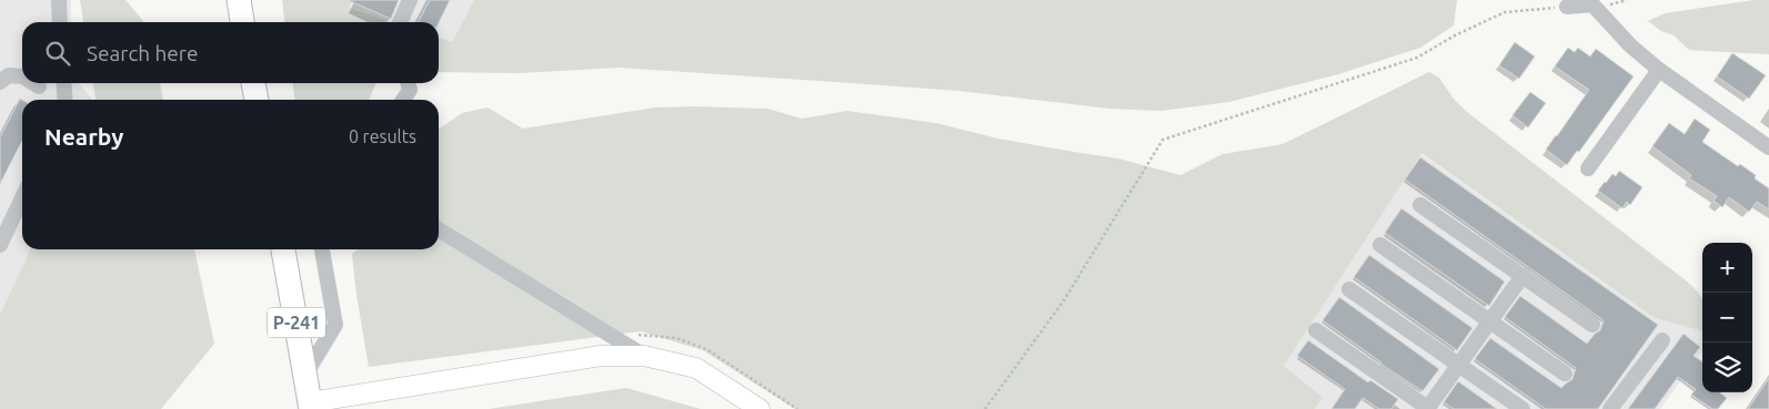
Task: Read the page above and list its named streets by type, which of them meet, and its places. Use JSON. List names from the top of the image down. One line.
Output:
{"streets":{"highway":["Р-241"]},"page":{"search":"Search here","heading":["Nearby","0 results"],"map_buttons":["+","−"]}}
